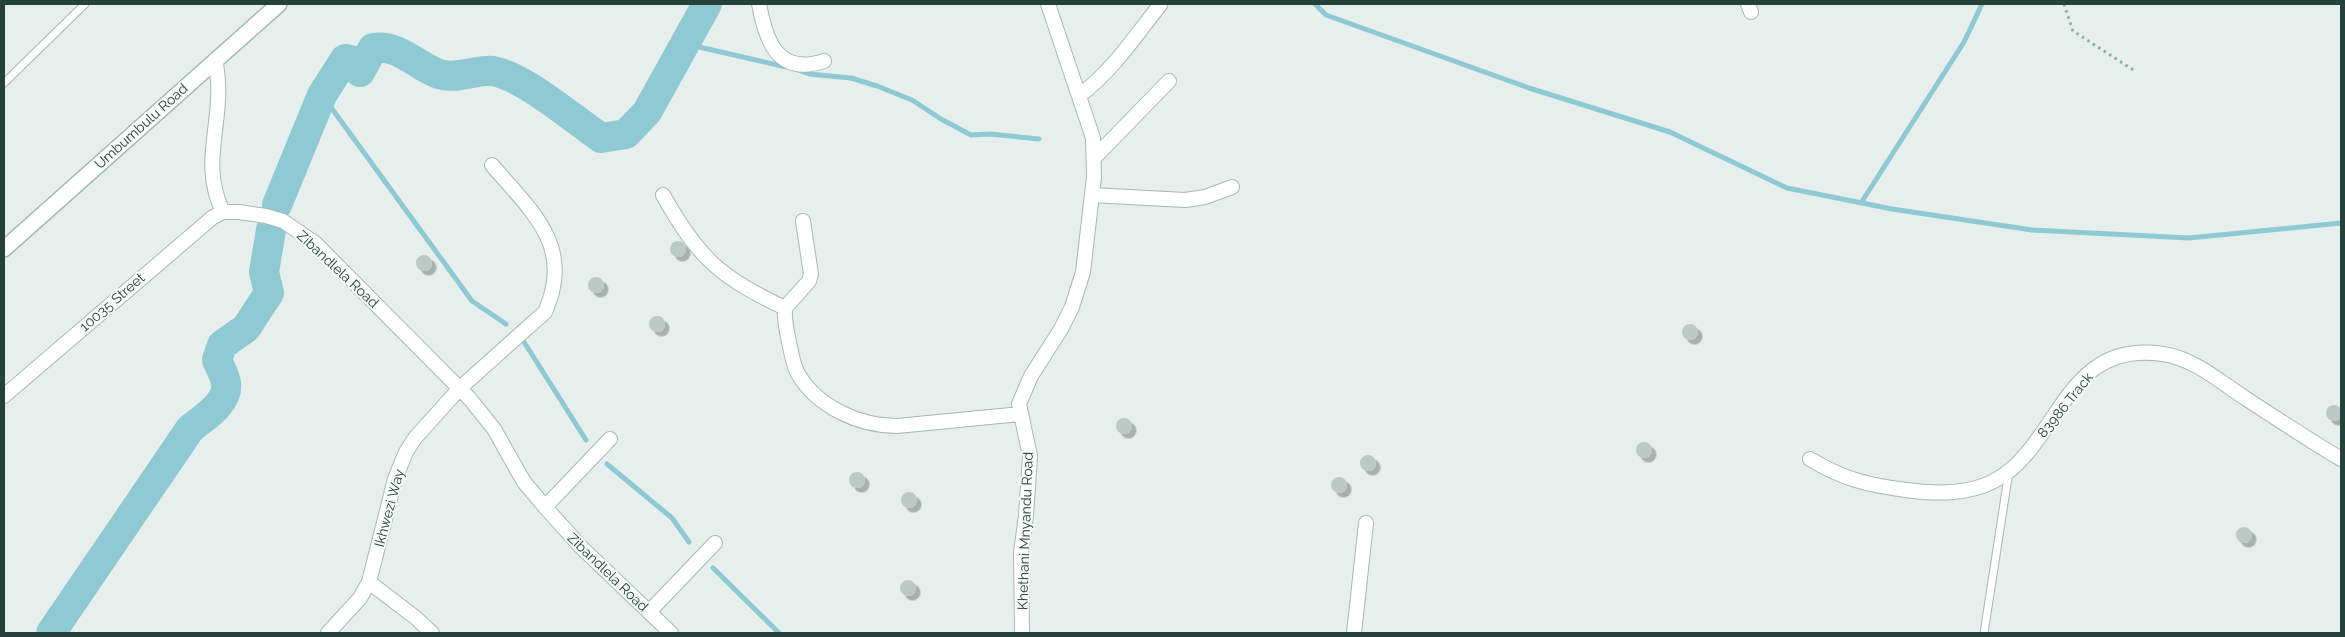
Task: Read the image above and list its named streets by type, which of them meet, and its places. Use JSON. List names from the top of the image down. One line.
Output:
{"streets":{"main road":["Umbumbulu Road"],"street":["Zibandlela Road","10035 Street","83986 Track","Ikhwezi Way","Khethani Mnyandu Road"]},"crossings":[["Zibandlela Road","10035 Street"],["Zibandlela Road","Ikhwezi Way"]]}
